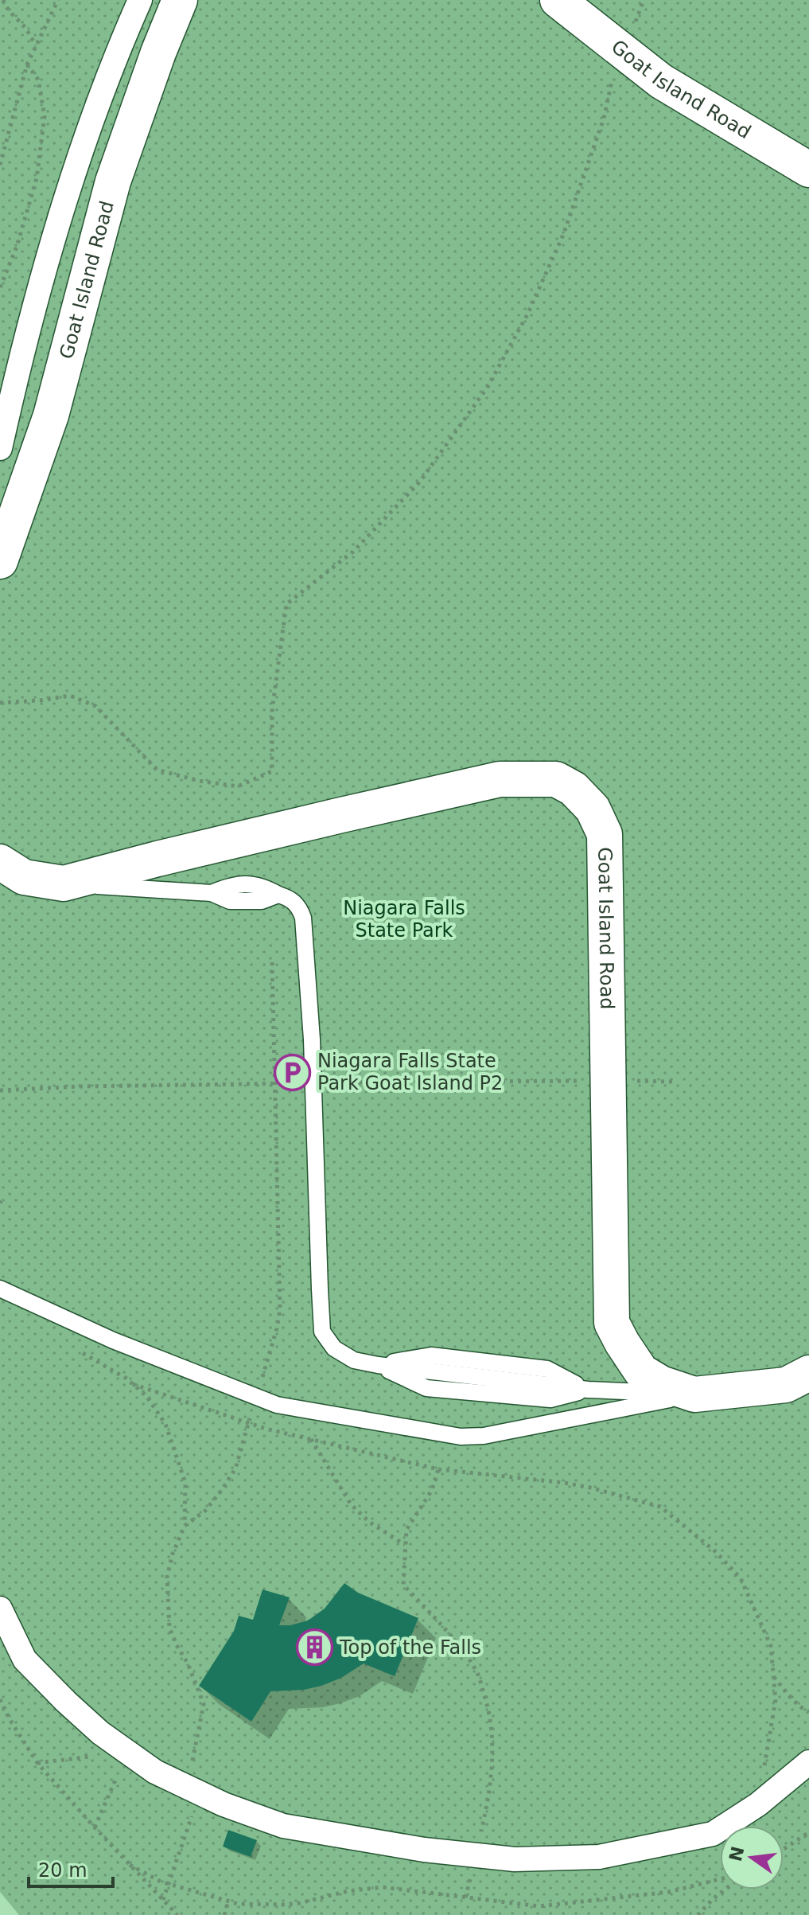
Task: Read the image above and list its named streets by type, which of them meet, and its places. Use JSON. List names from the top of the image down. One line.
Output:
{"streets":{"street":["Goat Island Road"]},"parks":["Niagara Falls State Park"],"places":{"parking":["Niagara Falls State Park Goat Island P2"],"building":["Top of the Falls"]},"scale_bar":"20 m","north":"left"}
